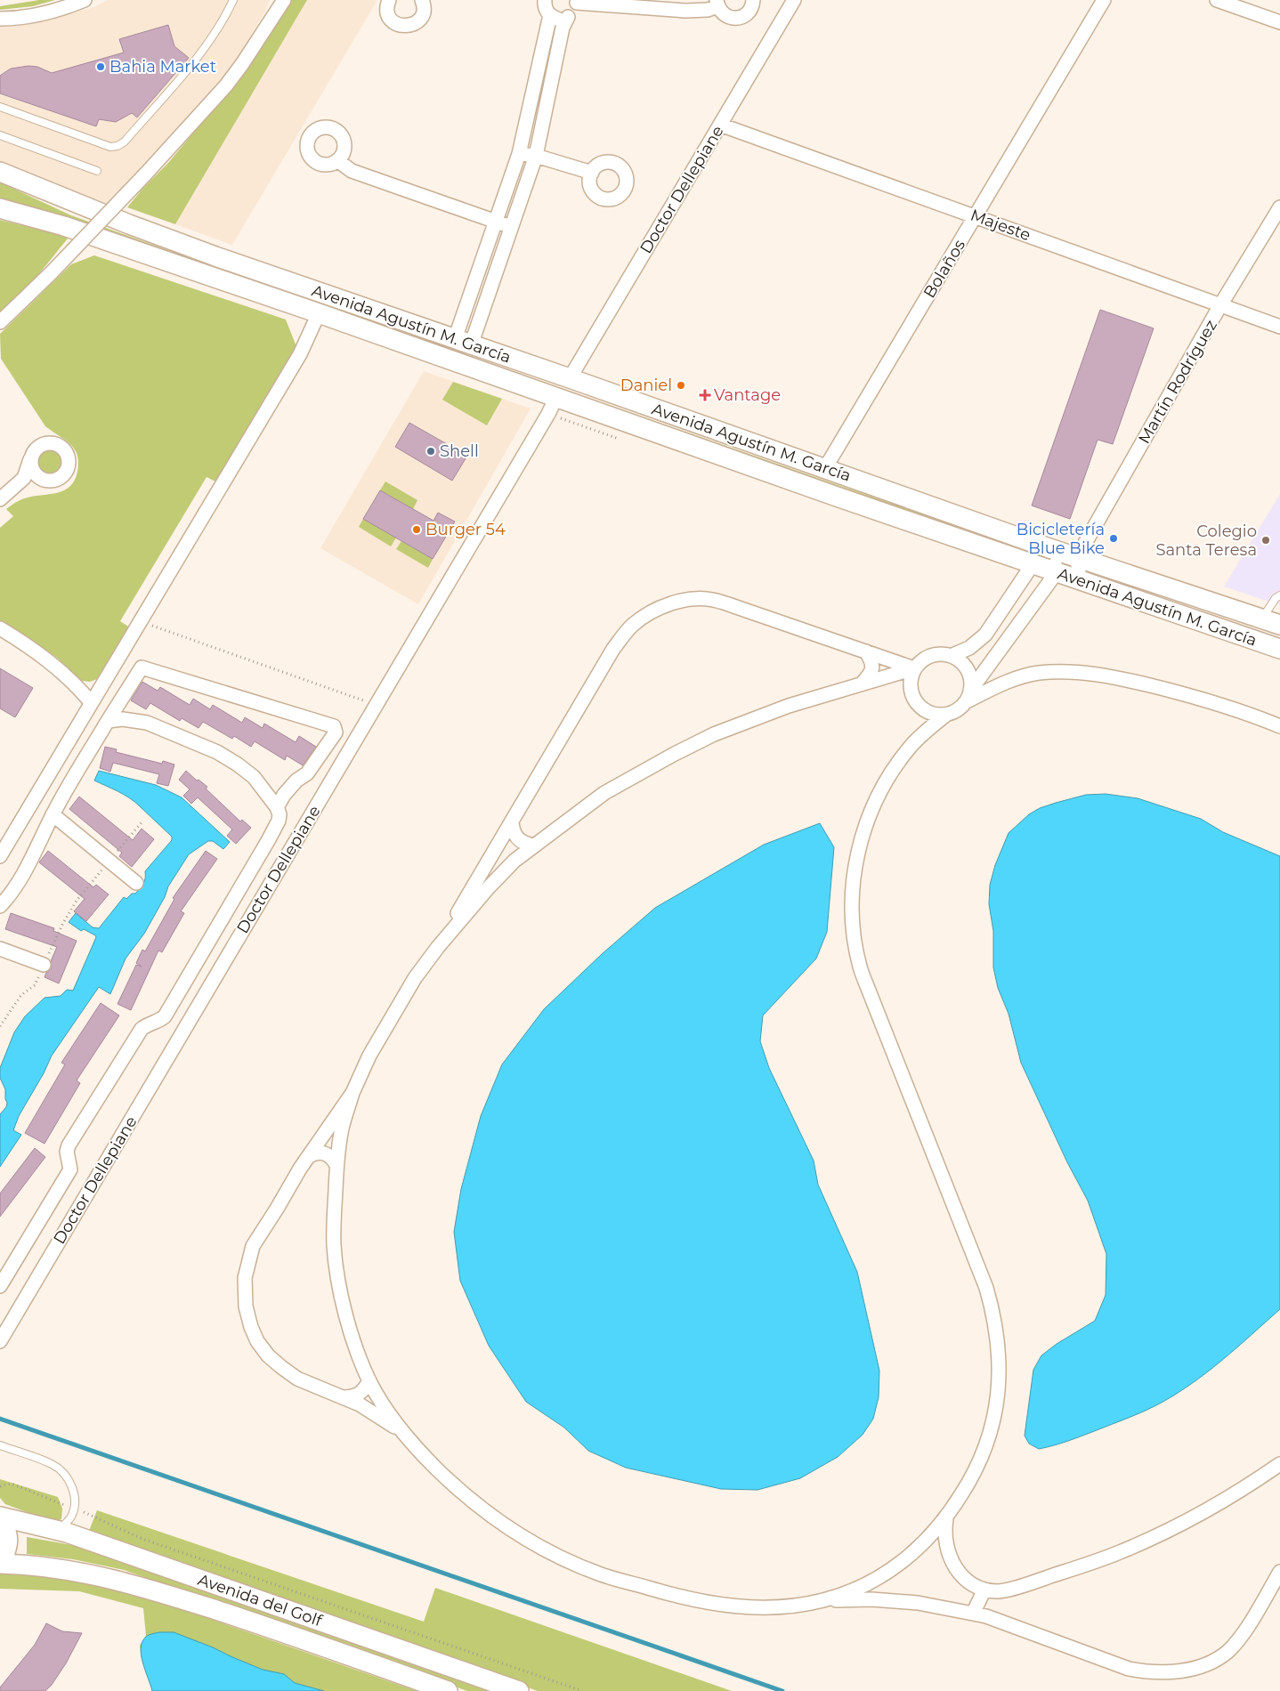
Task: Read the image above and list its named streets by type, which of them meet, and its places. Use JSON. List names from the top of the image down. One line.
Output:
{"streets":{"main road":["Avenida Agustín M. García","Avenida del Golf"],"street":["Doctor Dellepiane","Majeste","Bolaños","Martín Rodríguez"]},"crossings":[["Doctor Dellepiane","Majeste"],["Doctor Dellepiane","Avenida Agustín M. García"],["Majeste","Bolaños"],["Majeste","Martín Rodríguez"],["Bolaños","Avenida Agustín M. García"],["Avenida Agustín M. García","Martín Rodríguez"]],"places":{"other":["Bahia Market","Daniel","Shell","Burger 54","Bicicletería Blue Bike","Colegio Santa Teresa"],"health":["Vantage"]}}
